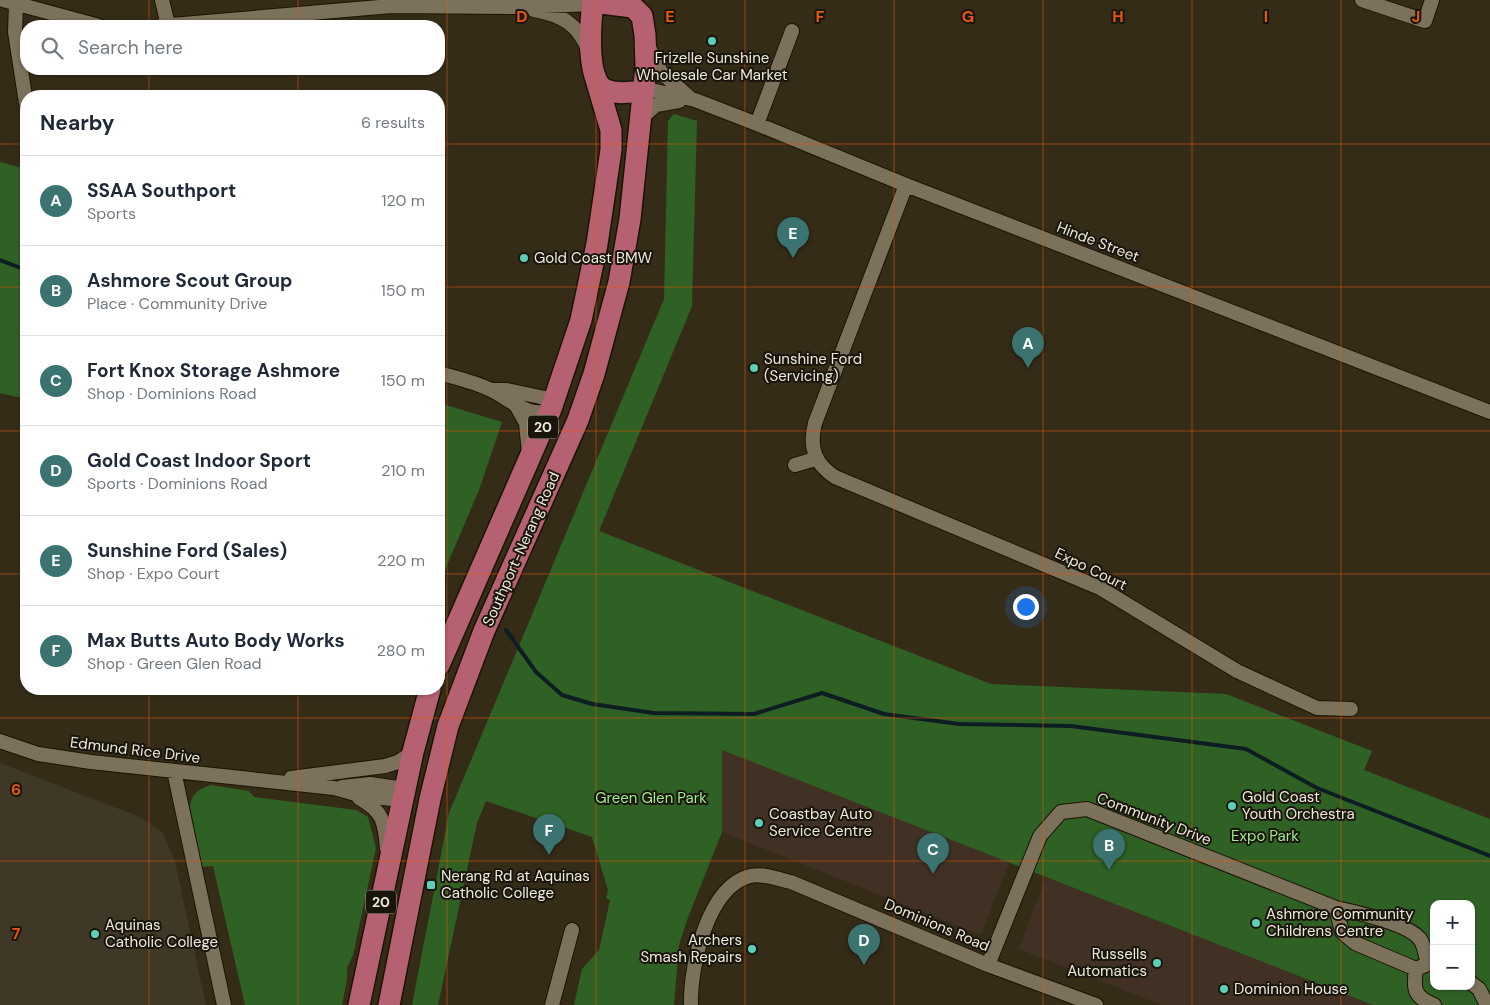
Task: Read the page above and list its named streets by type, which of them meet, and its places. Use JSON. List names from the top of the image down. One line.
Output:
{"streets":{"main road":["20","Southport-Nerang Road"],"street":["Hinde Street","Expo Court","Edmund Rice Drive","Community Drive","Dominions Road"]},"crossings":[["Hinde Street","20"],["Hinde Street","Southport-Nerang Road"],["20","Southport-Nerang Road"],["20","Edmund Rice Drive"],["Community Drive","Dominions Road"]],"parks":["Green Glen Park","Expo Park"],"places":{"other":["Frizelle Sunshine Wholesale Car Market","Gold Coast BMW","Sunshine Ford (Servicing)","Gold Coast Youth Orchestra","Coastbay Auto Service Centre","Ashmore Community Childrens Centre","Aquinas Catholic College","Archers Smash Repairs","Russells Automatics","Dominion House"],"transit":["Nerang Rd at Aquinas Catholic College"]},"page":{"search":"Search here","heading":["Nearby","6 results"],"list":[{"mark":"A","name":"SSAA Southport","note":"Sports","value":"120 m"},{"mark":"B","name":"Ashmore Scout Group","note":"Place · Community Drive","value":"150 m"},{"mark":"C","name":"Fort Knox Storage Ashmore","note":"Shop · Dominions Road","value":"150 m"},{"mark":"D","name":"Gold Coast Indoor Sport","note":"Sports · Dominions Road","value":"210 m"},{"mark":"E","name":"Sunshine Ford (Sales)","note":"Shop · Expo Court","value":"220 m"},{"mark":"F","name":"Max Butts Auto Body Works","note":"Shop · Green Glen Road","value":"280 m"}],"pins":["E","A","F","B","C","D"],"map_buttons":["+","−"]},"grid":{"columns":["D","E","F","G","H","I","J"],"rows":["6","7"]}}
